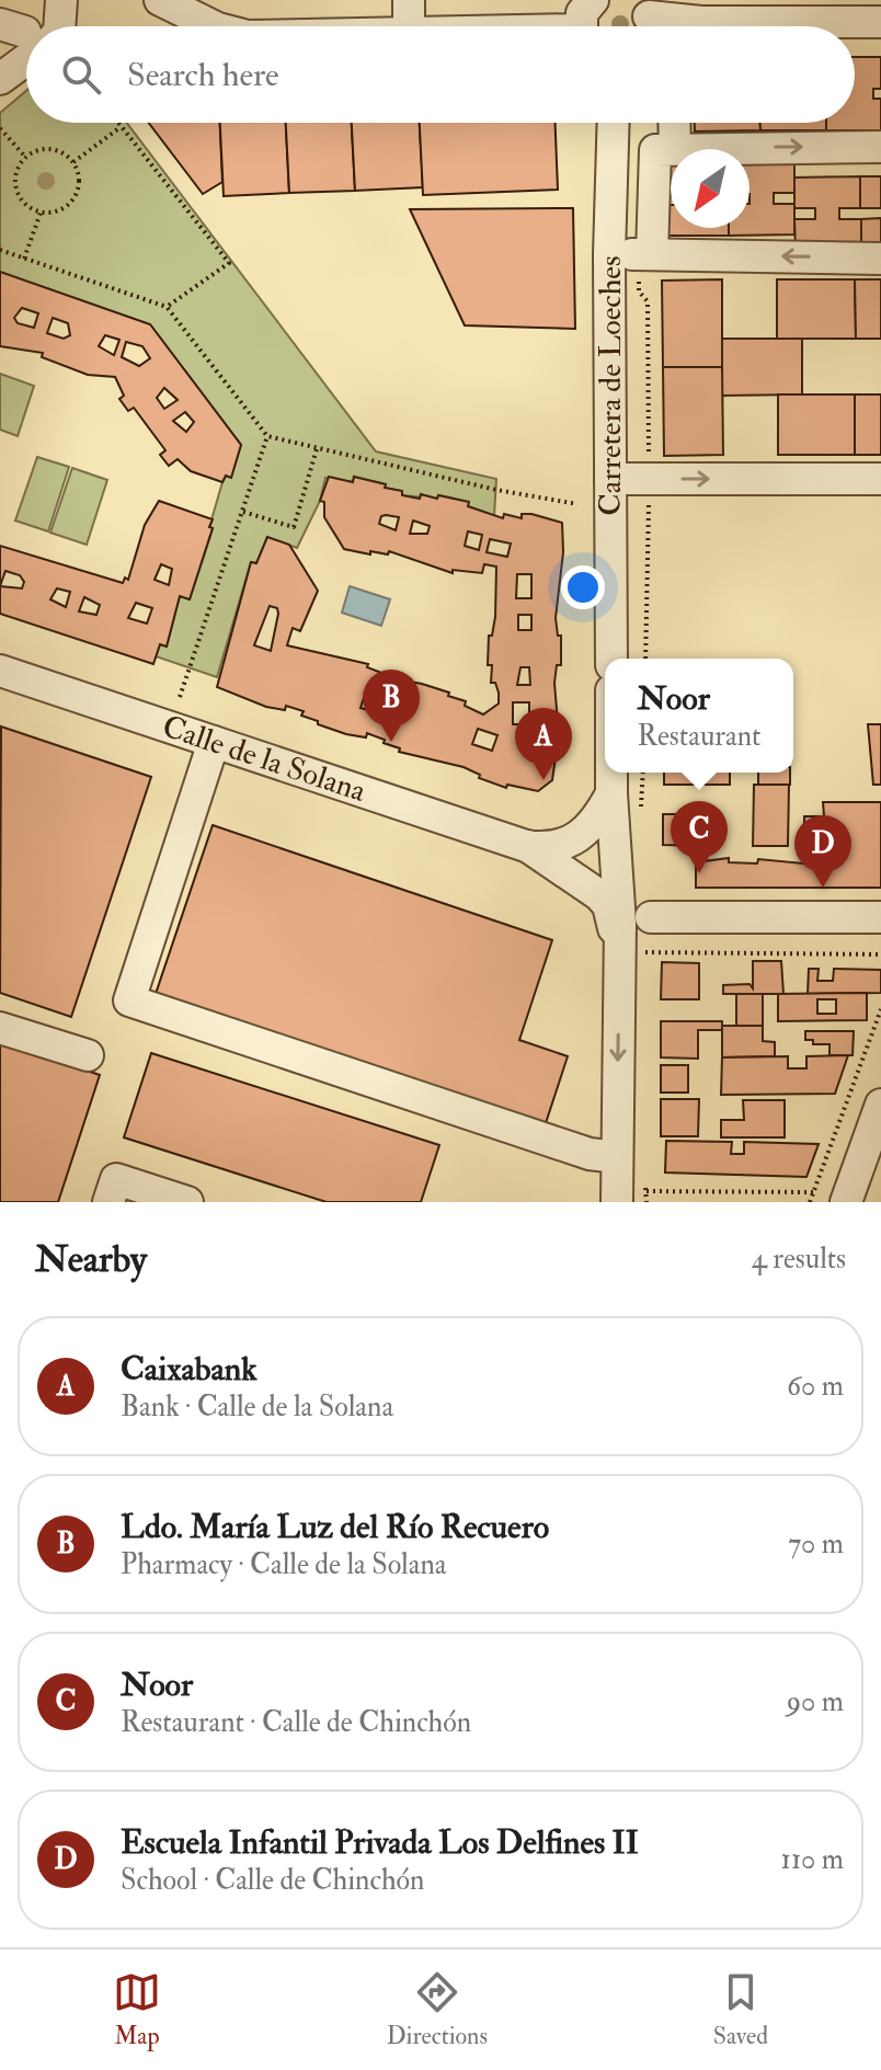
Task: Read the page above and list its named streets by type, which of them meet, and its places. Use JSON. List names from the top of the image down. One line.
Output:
{"streets":{"street":["Carretera de Loeches","Calle de la Solana"]},"north":"bottom left","page":{"search":"Search here","popup":["Noor","Restaurant"],"pins":["B","A","C","D"],"heading":["Nearby","4 results"],"list":[{"mark":"A","name":"Caixabank","note":"Bank · Calle de la Solana","value":"60 m"},{"mark":"B","name":"Ldo. María Luz del Río Recuero","note":"Pharmacy · Calle de la Solana","value":"70 m"},{"mark":"C","name":"Noor","note":"Restaurant · Calle de Chinchón","value":"90 m"},{"mark":"D","name":"Escuela Infantil Privada Los Delfines II","note":"School · Calle de Chinchón","value":"110 m"}],"nav":["Map","Directions","Saved"]}}
